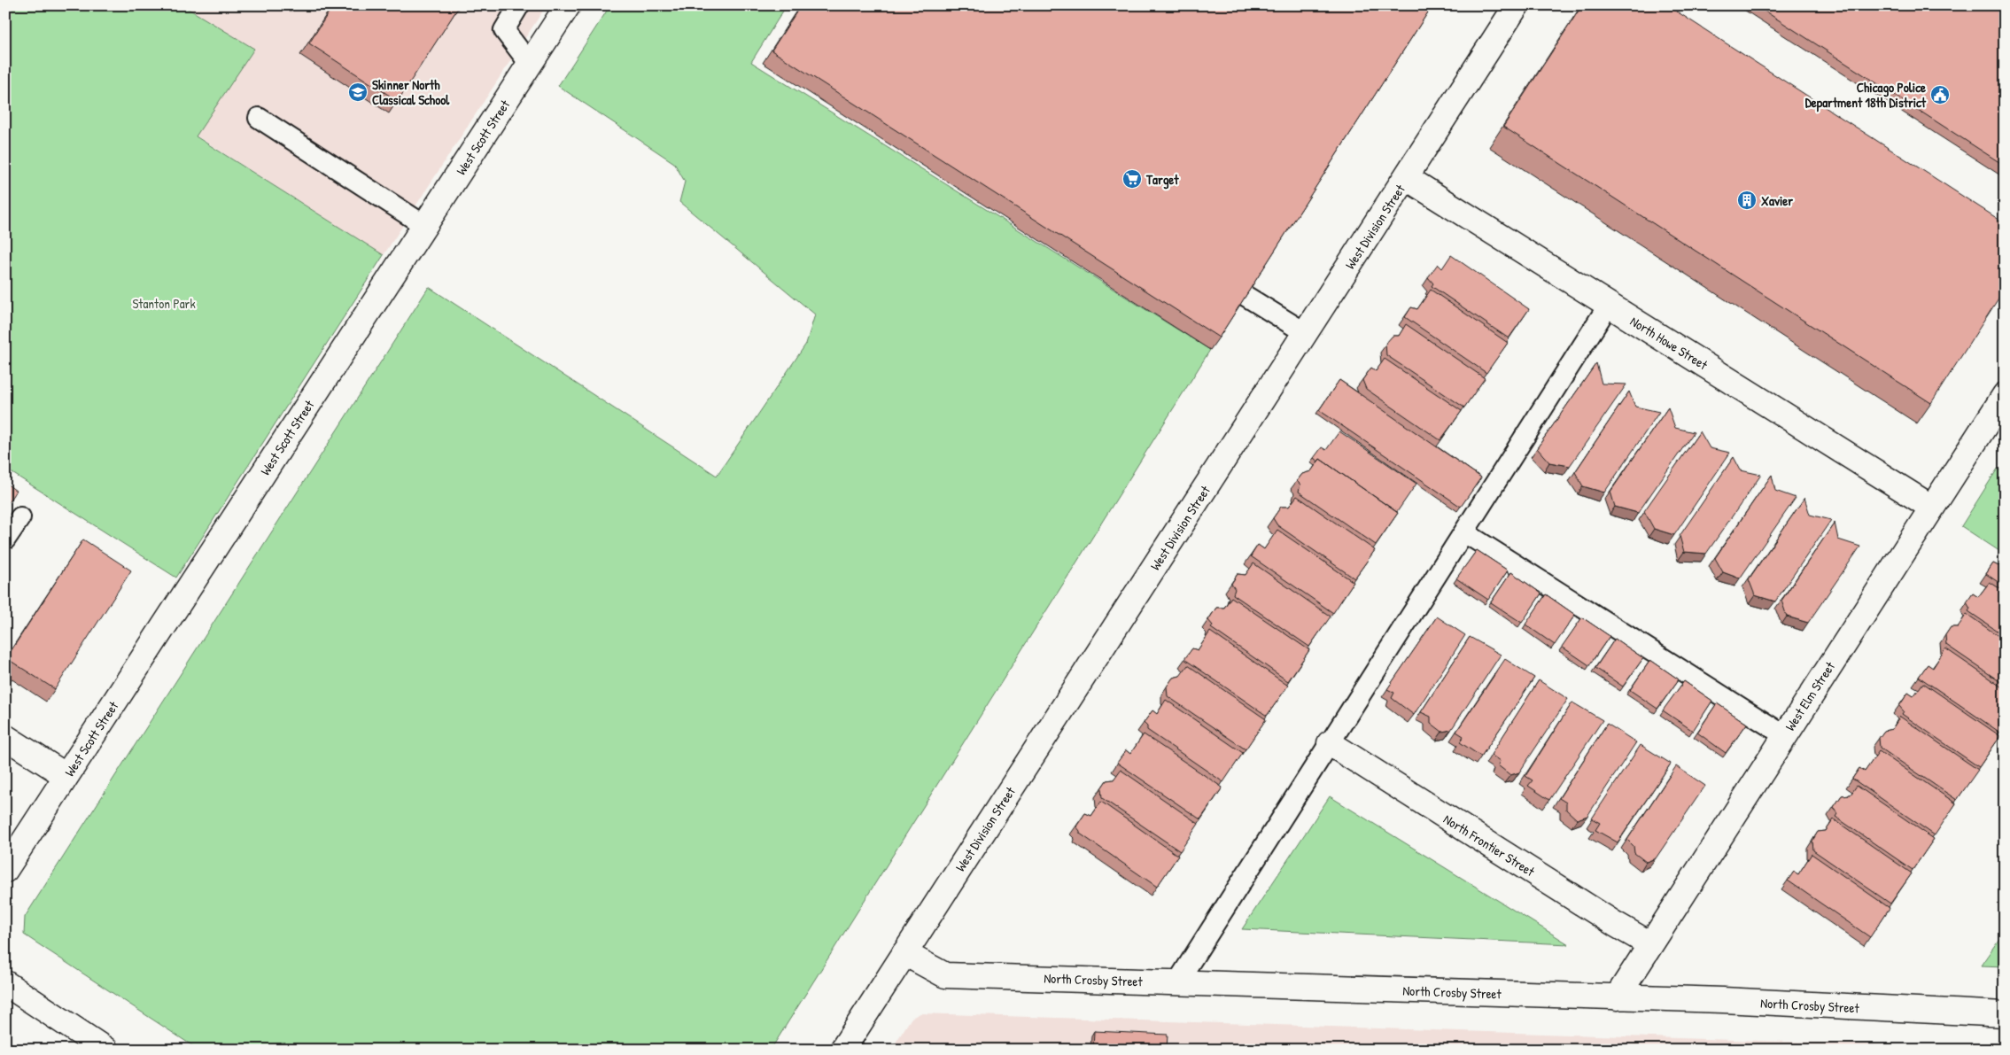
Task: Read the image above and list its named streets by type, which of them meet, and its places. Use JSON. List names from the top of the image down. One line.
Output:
{"streets":{"street":["West Scott Street","West Division Street","North Howe Street","West Elm Street","North Frontier Street","North Crosby Street"]},"crossings":[["West Division Street","North Howe Street"],["West Division Street","North Crosby Street"],["North Howe Street","West Elm Street"],["West Elm Street","North Frontier Street"],["West Elm Street","North Crosby Street"]],"parks":["Stanton Park"],"places":{"school or university":["Skinner North Classical School"],"public building":["Chicago Police Department 18th District"],"supermarket":["Target"],"building":["Xavier"]}}
